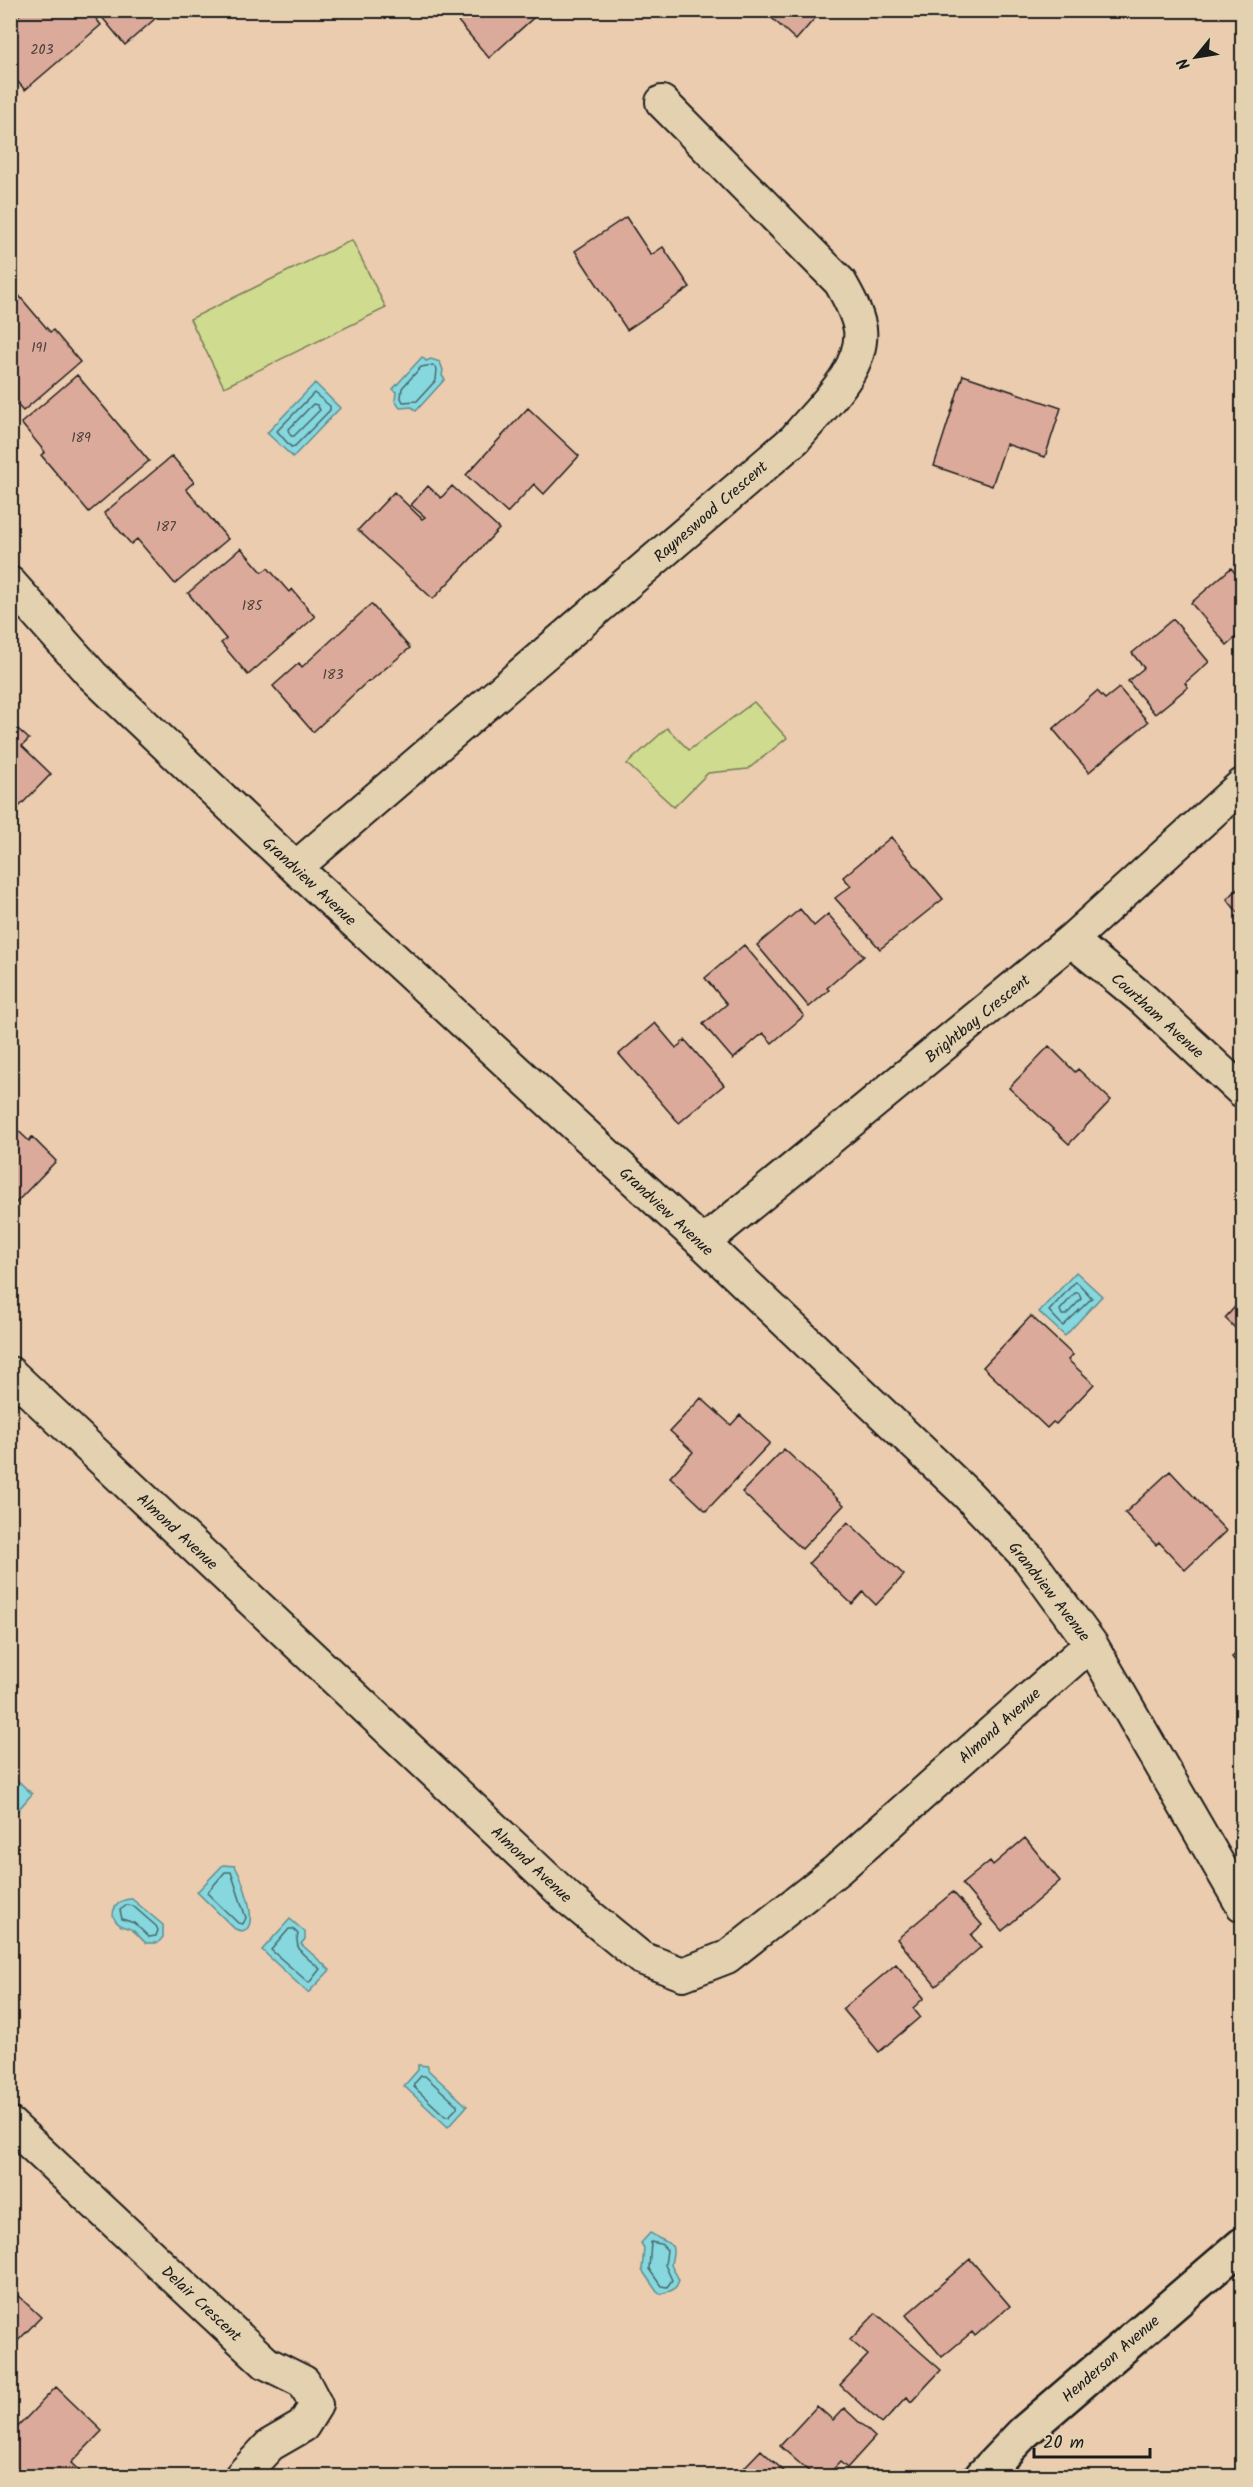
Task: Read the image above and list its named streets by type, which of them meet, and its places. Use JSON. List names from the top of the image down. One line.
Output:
{"streets":{"street":["Rayneswood Crescent","Grandview Avenue","Courtham Avenue","Brightbay Crescent","Almond Avenue","Delair Crescent","Henderson Avenue"]},"crossings":[["Rayneswood Crescent","Grandview Avenue"],["Grandview Avenue","Brightbay Crescent"],["Grandview Avenue","Almond Avenue"],["Courtham Avenue","Brightbay Crescent"]],"house_numbers":["203","191","189","187","185","183"],"scale_bar":"20 m","north":"bottom left"}
